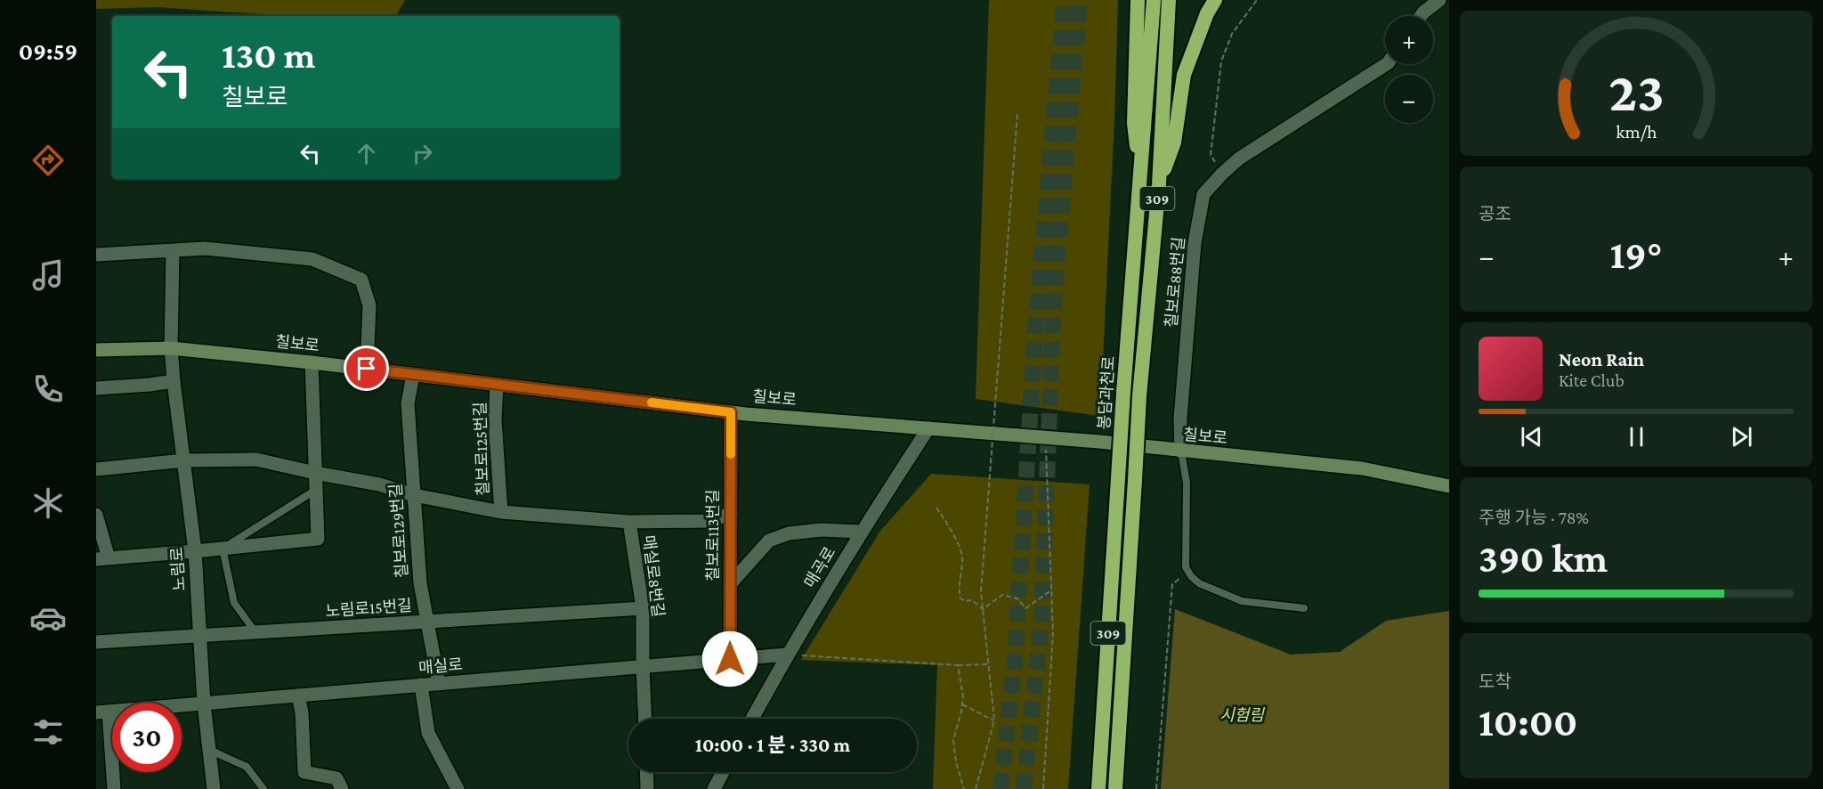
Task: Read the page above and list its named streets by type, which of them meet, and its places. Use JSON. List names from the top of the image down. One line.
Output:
{"streets":{"highway":["309","봉담과천로"],"main road":["칠보로"],"street":["칠보로88번길","칠보로125번길","칠보로129번길","칠보로113번길","매곡로","노림로","매실로8번길","노림로15번길","매실로"]},"crossings":[["칠보로88번길","칠보로"],["칠보로","칠보로125번길"],["칠보로","칠보로129번길"],["칠보로","칠보로113번길"],["칠보로","매곡로"],["칠보로","노림로"],["칠보로129번길","노림로15번길"],["칠보로129번길","매실로"],["칠보로113번길","매실로"],["매곡로","매실로"],["노림로","노림로15번길"],["노림로","매실로"],["매실로8번길","노림로15번길"],["매실로8번길","매실로"]],"parks":["시험림"],"page":{"tabs":"09:59","map_buttons":["+","−"],"turn":["130 m","칠보로"],"tile":["공조",["주행 가능 · 78%","390 km"],["도착","10:00"]],"heat":["−","19°","+"],"song":["Neon Rain","Kite Club"],"limit":"30","trip":"10:00 · 1 분 · 330 m","gauge":["23","km/h"]}}
